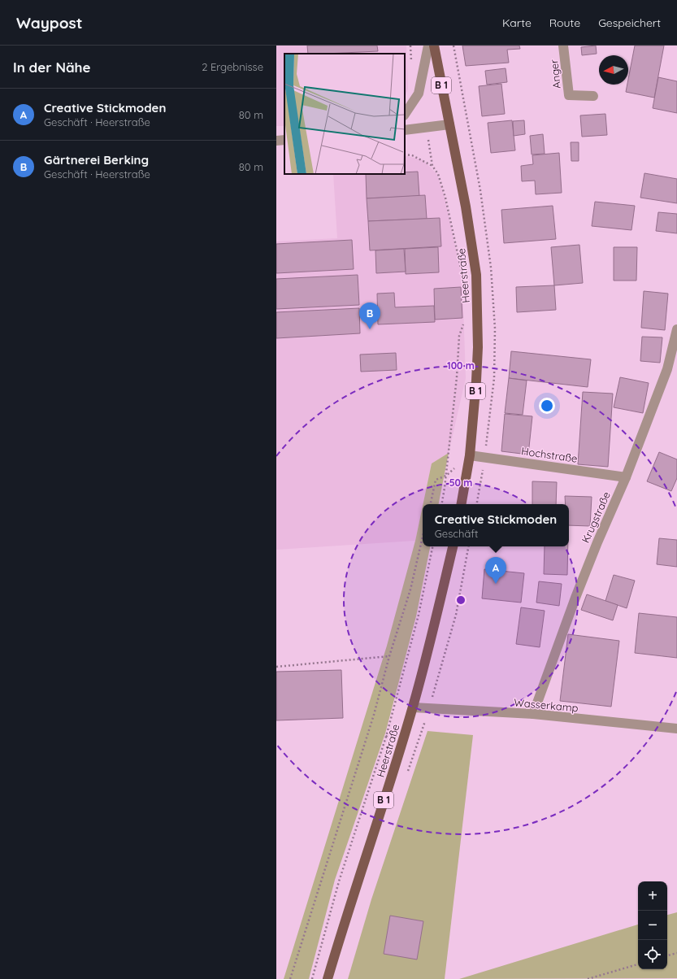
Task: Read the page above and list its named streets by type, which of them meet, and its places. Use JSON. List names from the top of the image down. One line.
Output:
{"streets":{"main road":["B 1","Heerstraße"],"street":["Anger","Hochstraße","Krugstraße","Wasserkamp"]},"crossings":[["Heerstraße","Hochstraße"],["Heerstraße","Wasserkamp"],["Hochstraße","Krugstraße"],["Krugstraße","Wasserkamp"]],"north":"left","page":{"header":"Waypost","nav":["Karte","Route","Gespeichert"],"heading":["In der Nähe","2 Ergebnisse"],"list":[{"mark":"A","name":"Creative Stickmoden","note":"Geschäft · Heerstraße","value":"80 m"},{"mark":"B","name":"Gärtnerei Berking","note":"Geschäft · Heerstraße","value":"80 m"}],"pins":["B","A"],"popup":["Creative Stickmoden","Geschäft"],"map_buttons":["+","−"]},"rings":["100 m","50 m"]}
